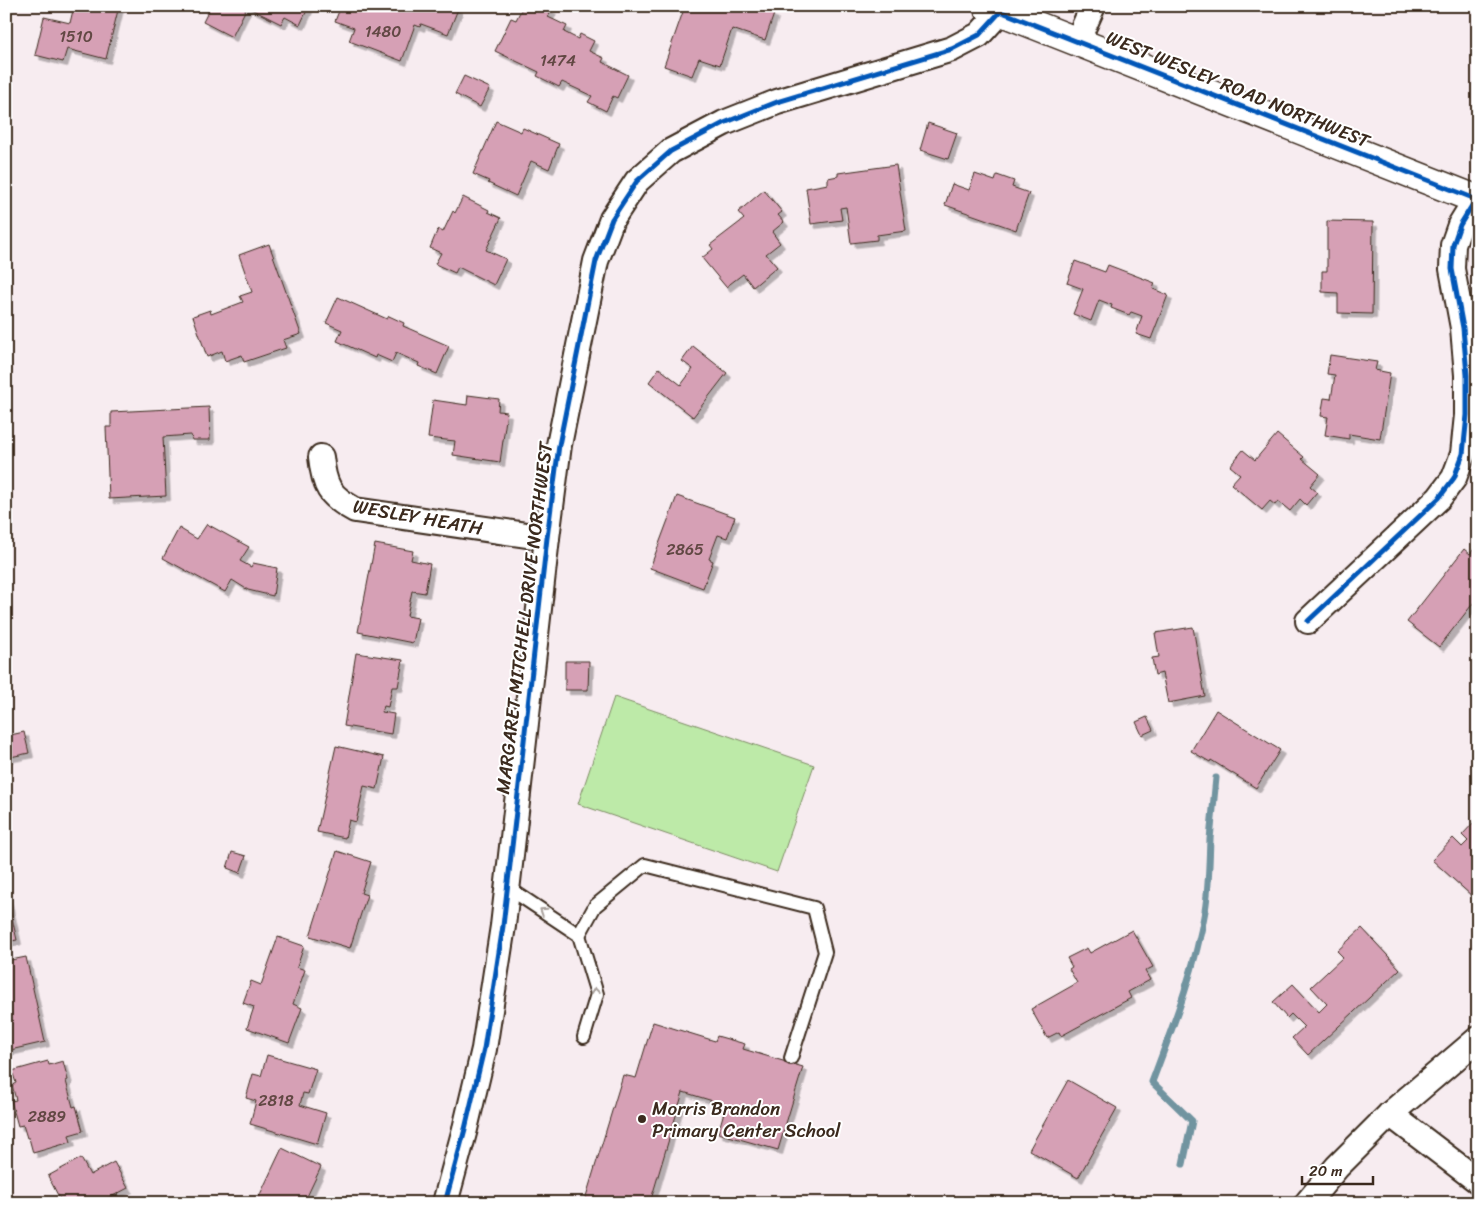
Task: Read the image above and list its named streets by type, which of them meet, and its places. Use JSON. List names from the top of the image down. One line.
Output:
{"streets":{"street":["WEST WESLEY ROAD NORTHWEST","WESLEY HEATH","MARGARET MITCHELL DRIVE NORTHWEST"]},"crossings":[["WEST WESLEY ROAD NORTHWEST","MARGARET MITCHELL DRIVE NORTHWEST"],["WESLEY HEATH","MARGARET MITCHELL DRIVE NORTHWEST"]],"places":["Morris Brandon Primary Center School"],"house_numbers":["1480","1510","1474","2865","2818","2889"],"scale_bar":"20 m"}
